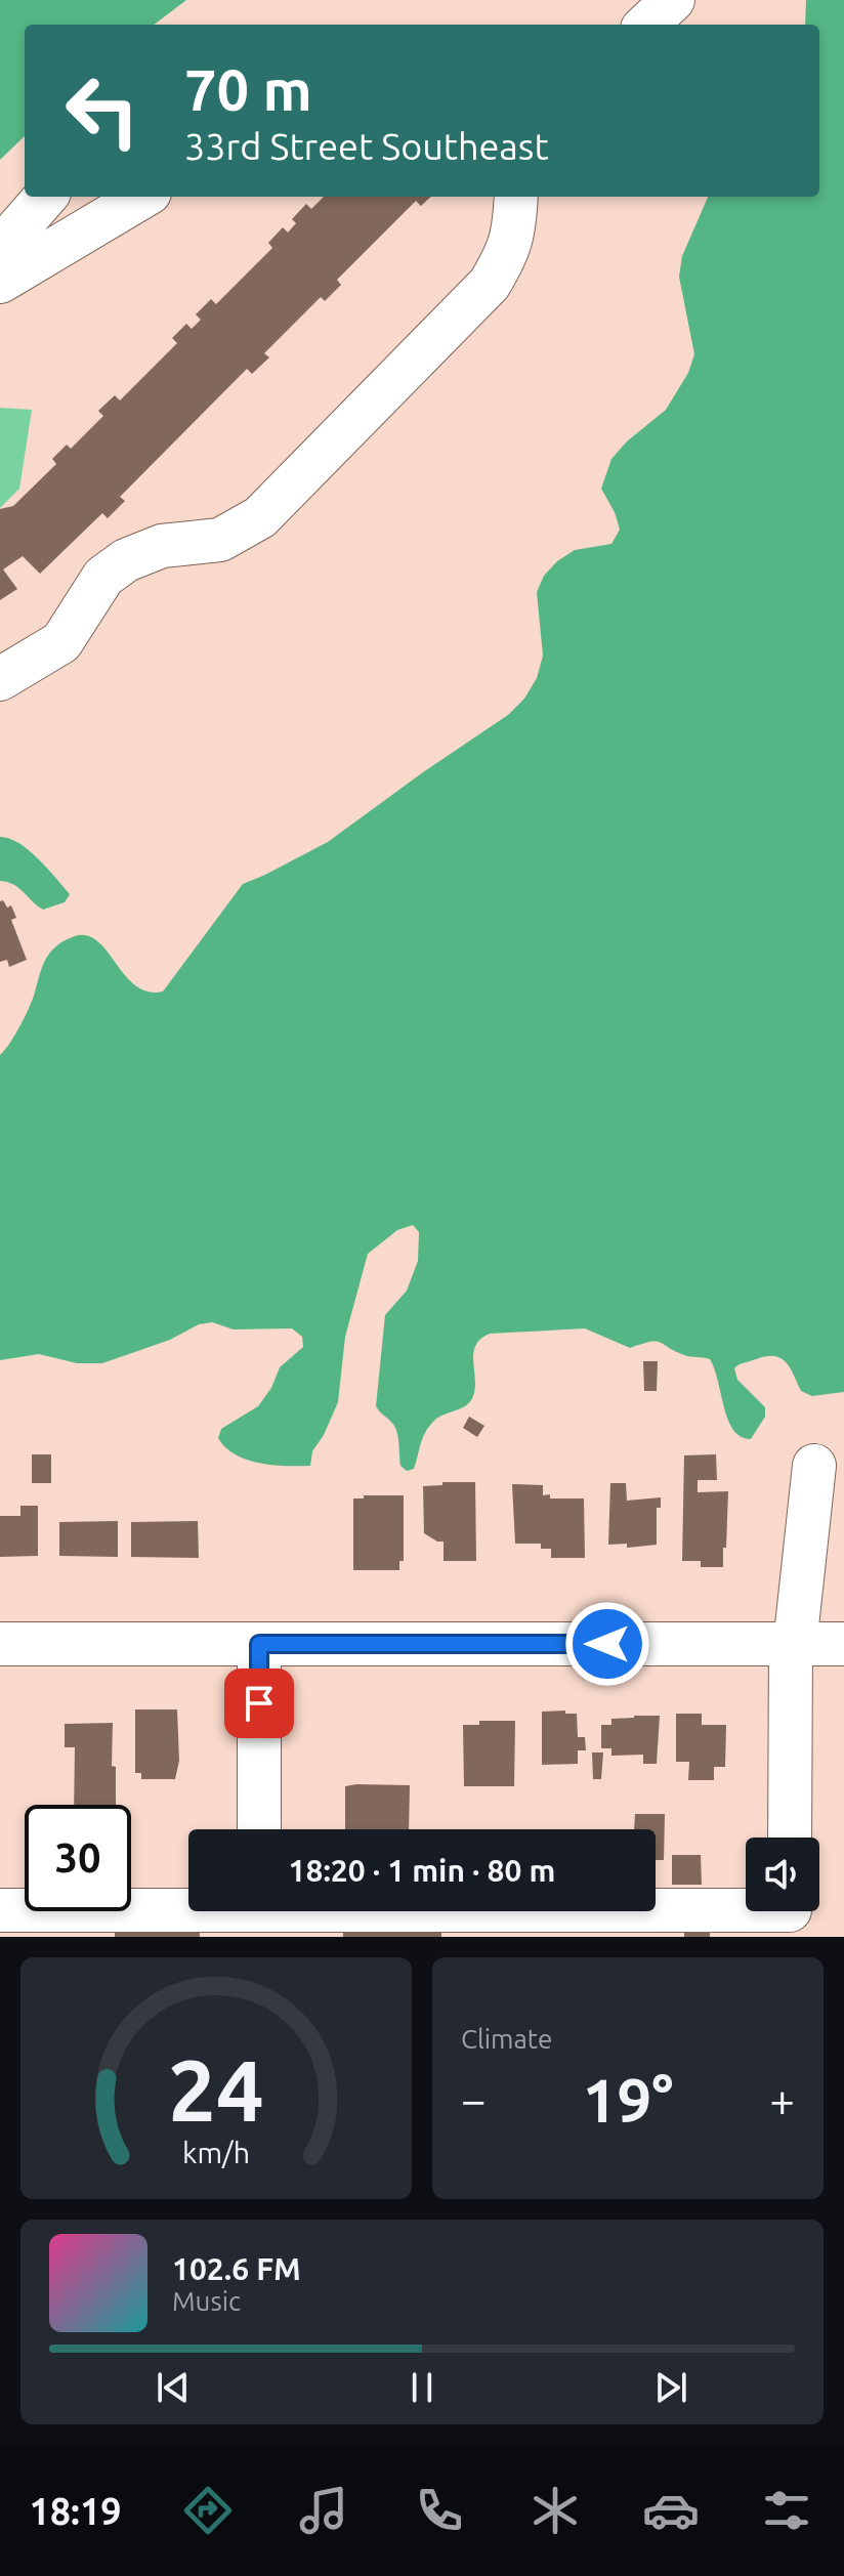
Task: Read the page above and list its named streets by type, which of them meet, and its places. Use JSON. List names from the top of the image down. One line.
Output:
{"page":{"turn":["70 m","33rd Street Southeast"],"limit":"30","trip":"18:20 · 1 min · 80 m","tile":"Climate","heat":["−","19°","+"],"song":["102.6 FM","Music"],"tabs":"18:19","gauge":["24","km/h"]}}
